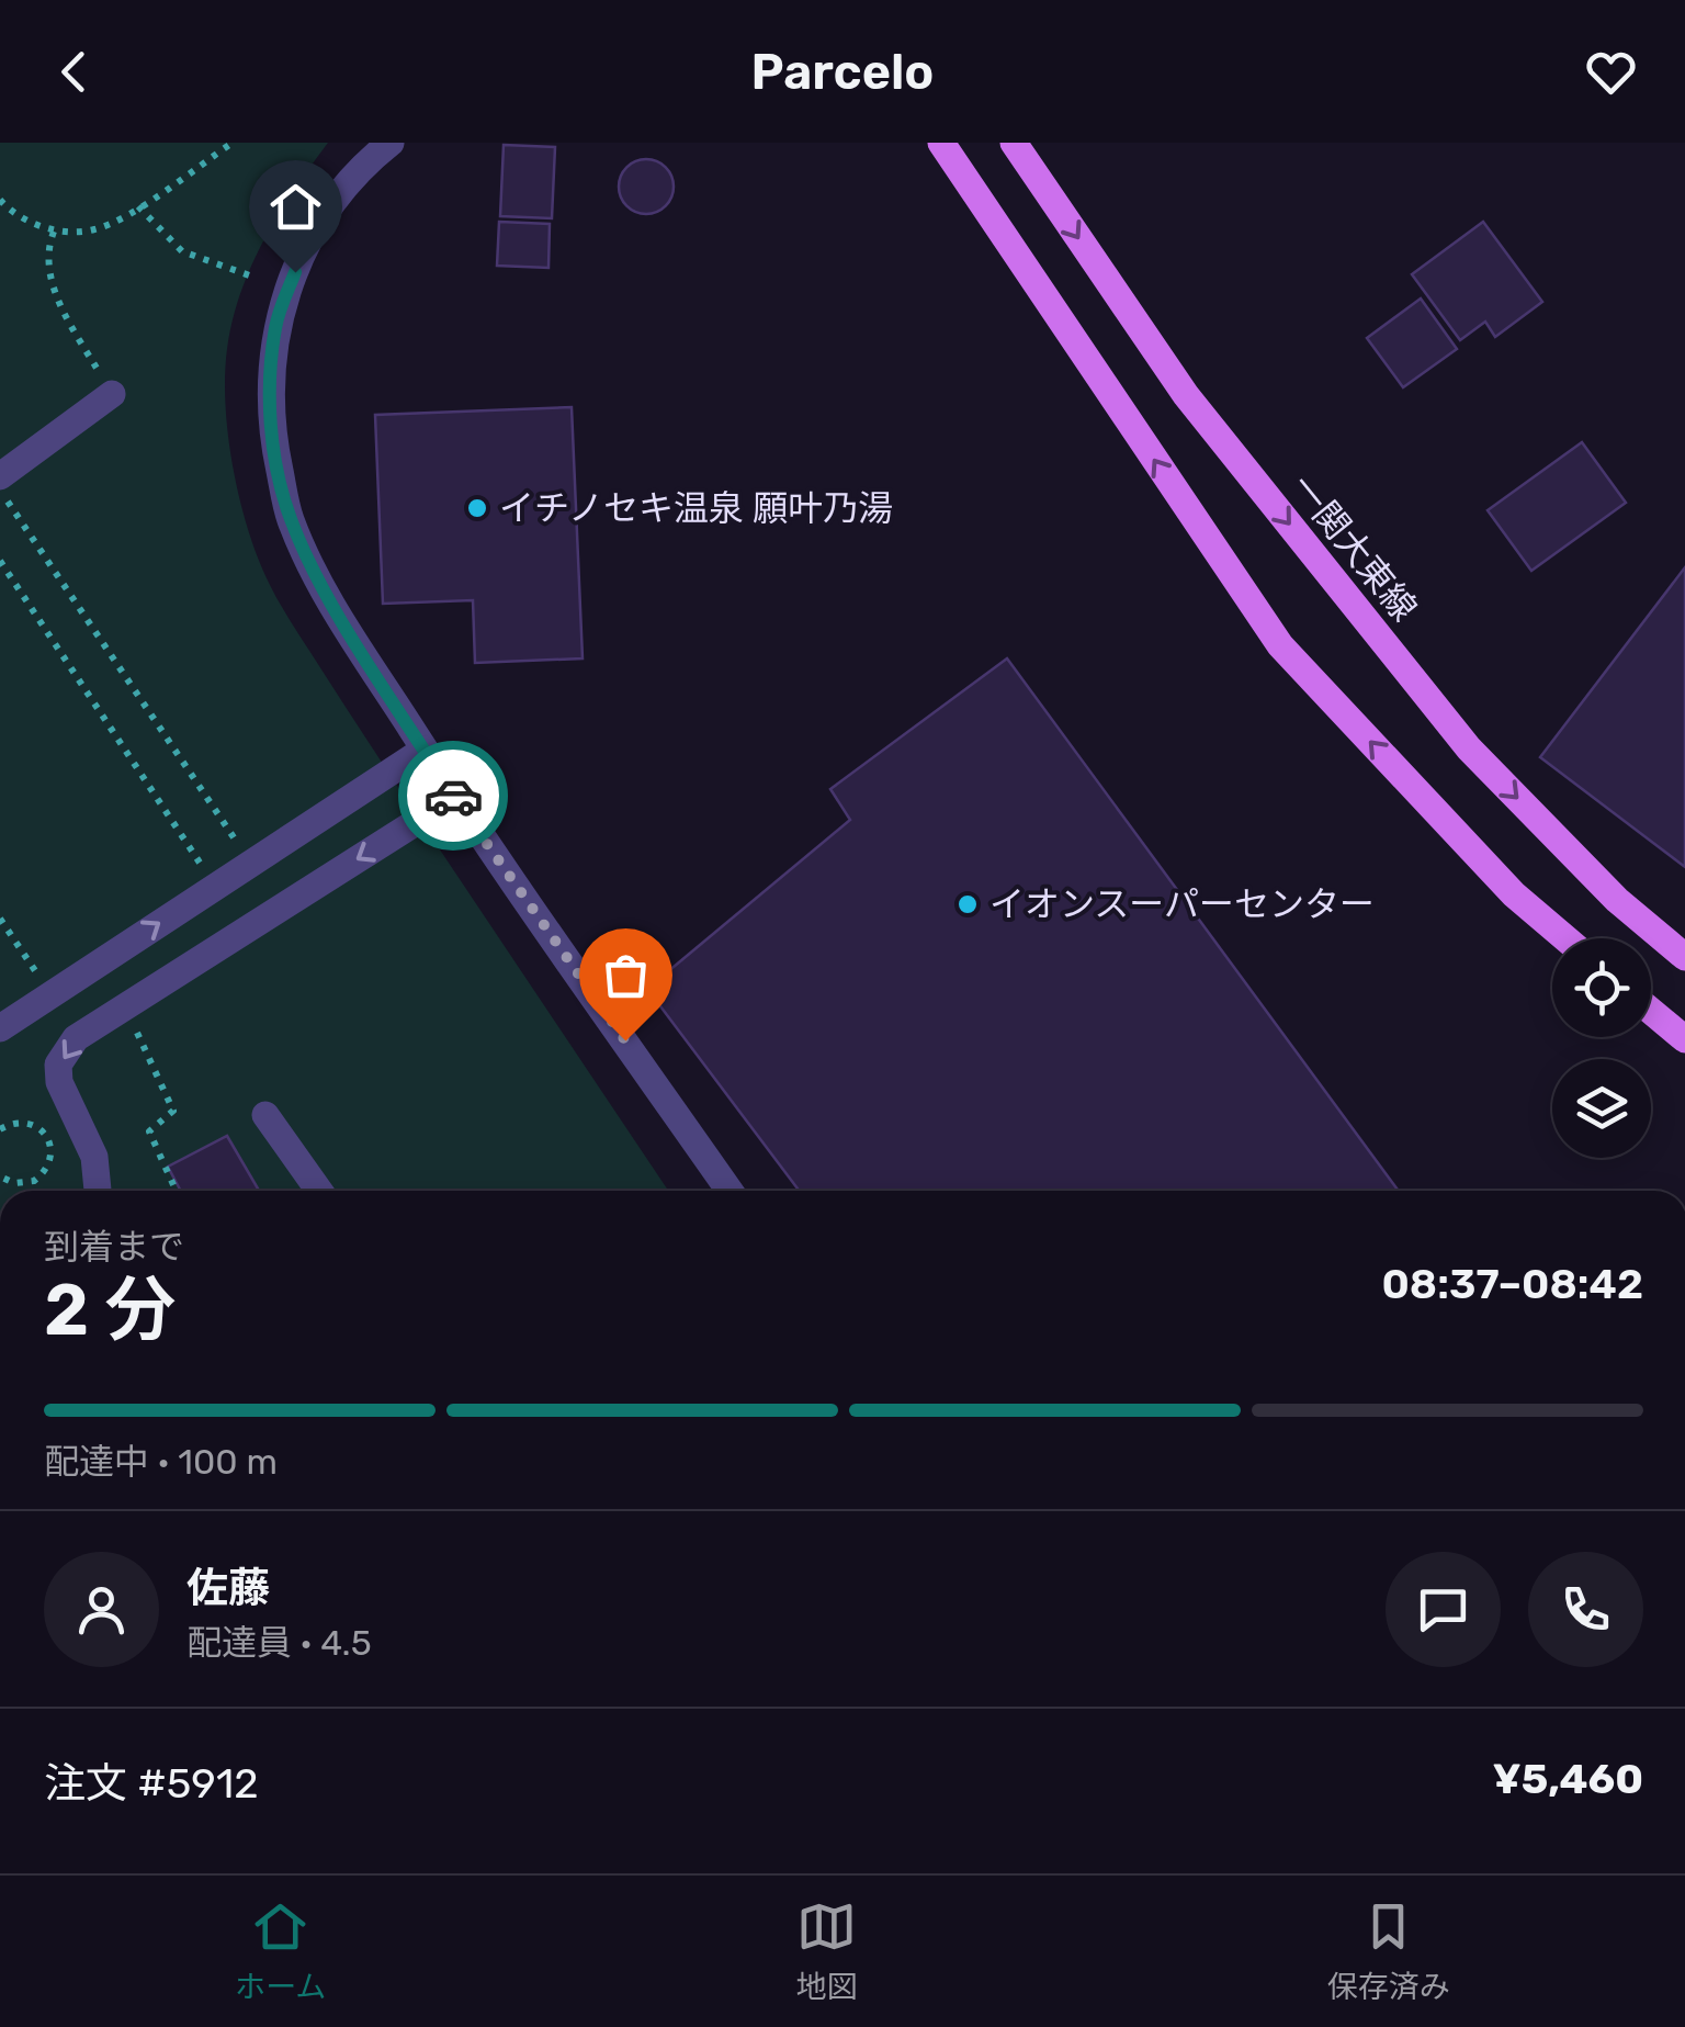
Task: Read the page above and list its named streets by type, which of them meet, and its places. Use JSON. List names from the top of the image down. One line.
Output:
{"streets":{"main road":["一関大東線"]},"places":["イチノセキ温泉 願叶乃湯","イオンスーパーセンター"],"page":{"header":"Parcelo","heading":["2 分","到着まで","08:37–08:42"],"panel":["佐藤","配達員 · 4.5","注文 #5912","¥5,460"],"bar":"配達中 · 100 m","tabs":["ホーム","地図","保存済み"]}}
